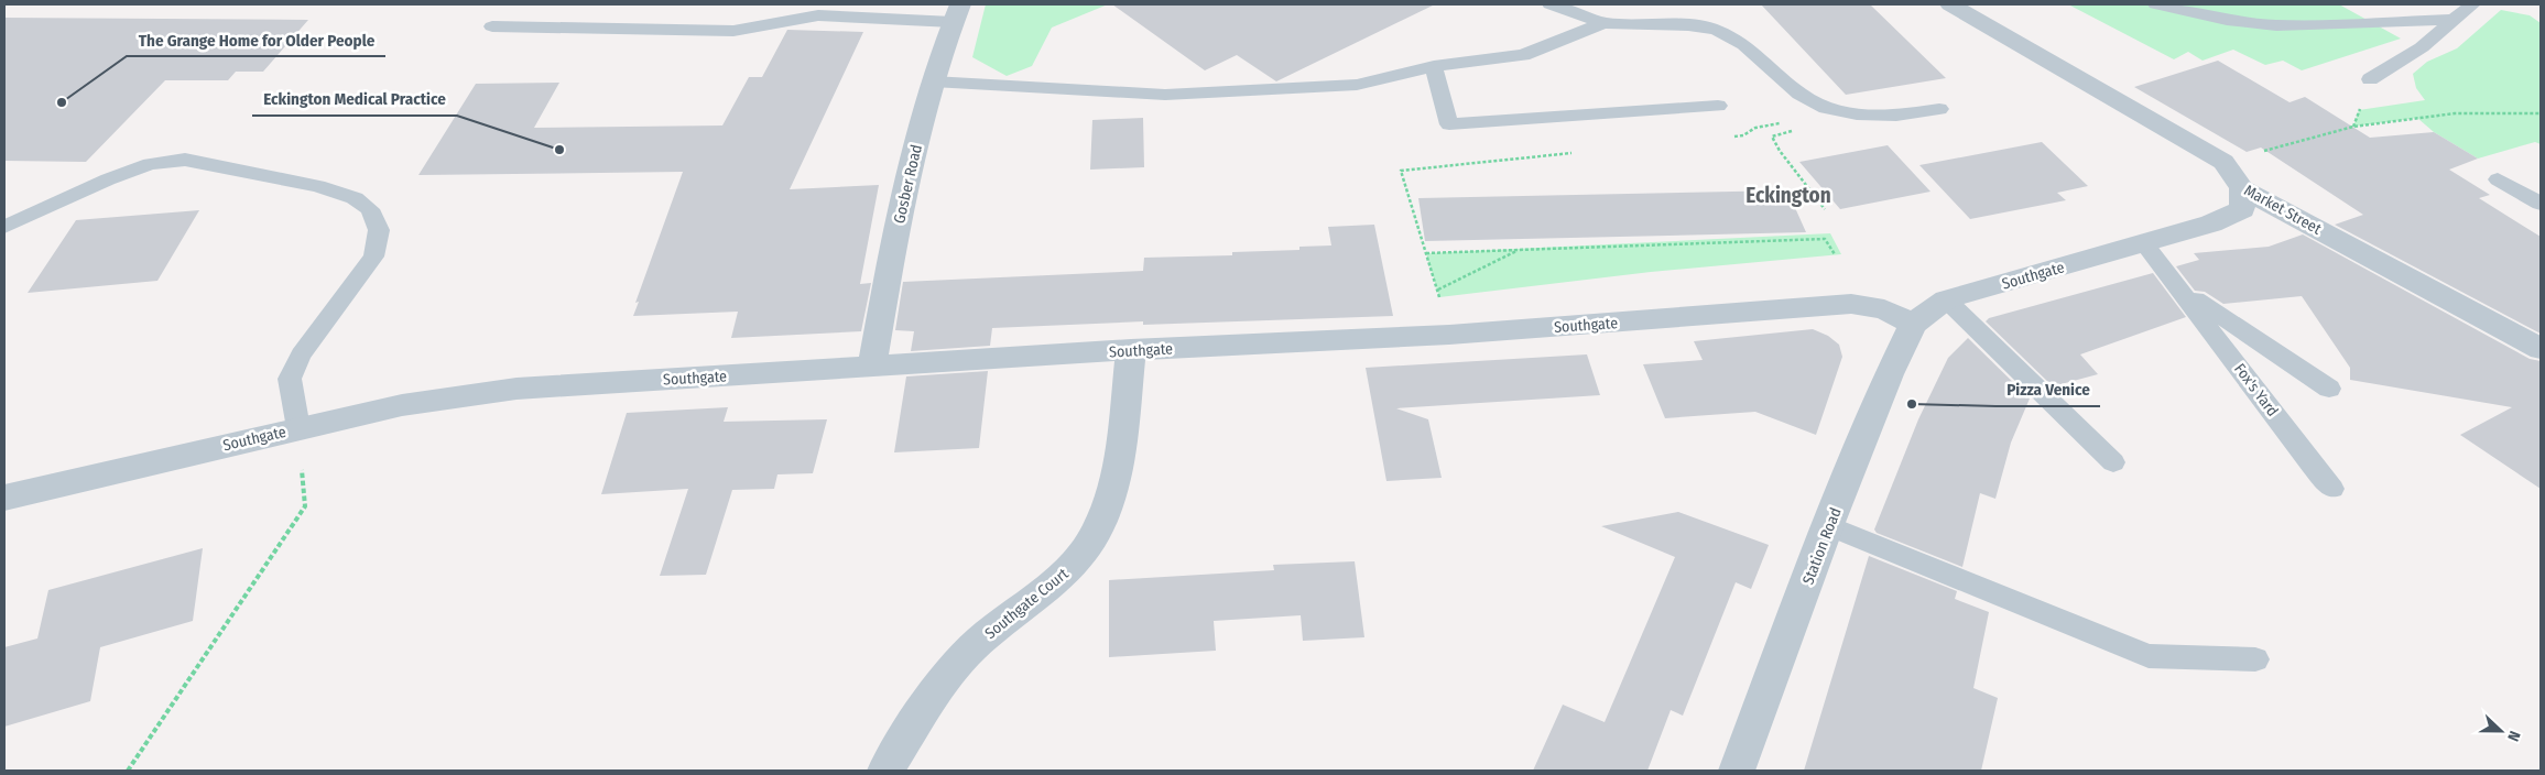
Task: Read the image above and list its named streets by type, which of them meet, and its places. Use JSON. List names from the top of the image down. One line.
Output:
{"streets":{"street":["Gosber Road","Market Street","Southgate","Station Road","Southgate Court"],"lane":["Fox's Yard"]},"crossings":[["Gosber Road","Southgate"],["Market Street","Southgate"],["Southgate","Fox's Yard"],["Southgate","Station Road"],["Southgate","Southgate Court"]],"districts":["Eckington"],"places":["The Grange Home for Older People","Eckington Medical Practice","Pizza Venice"],"north":"right"}
